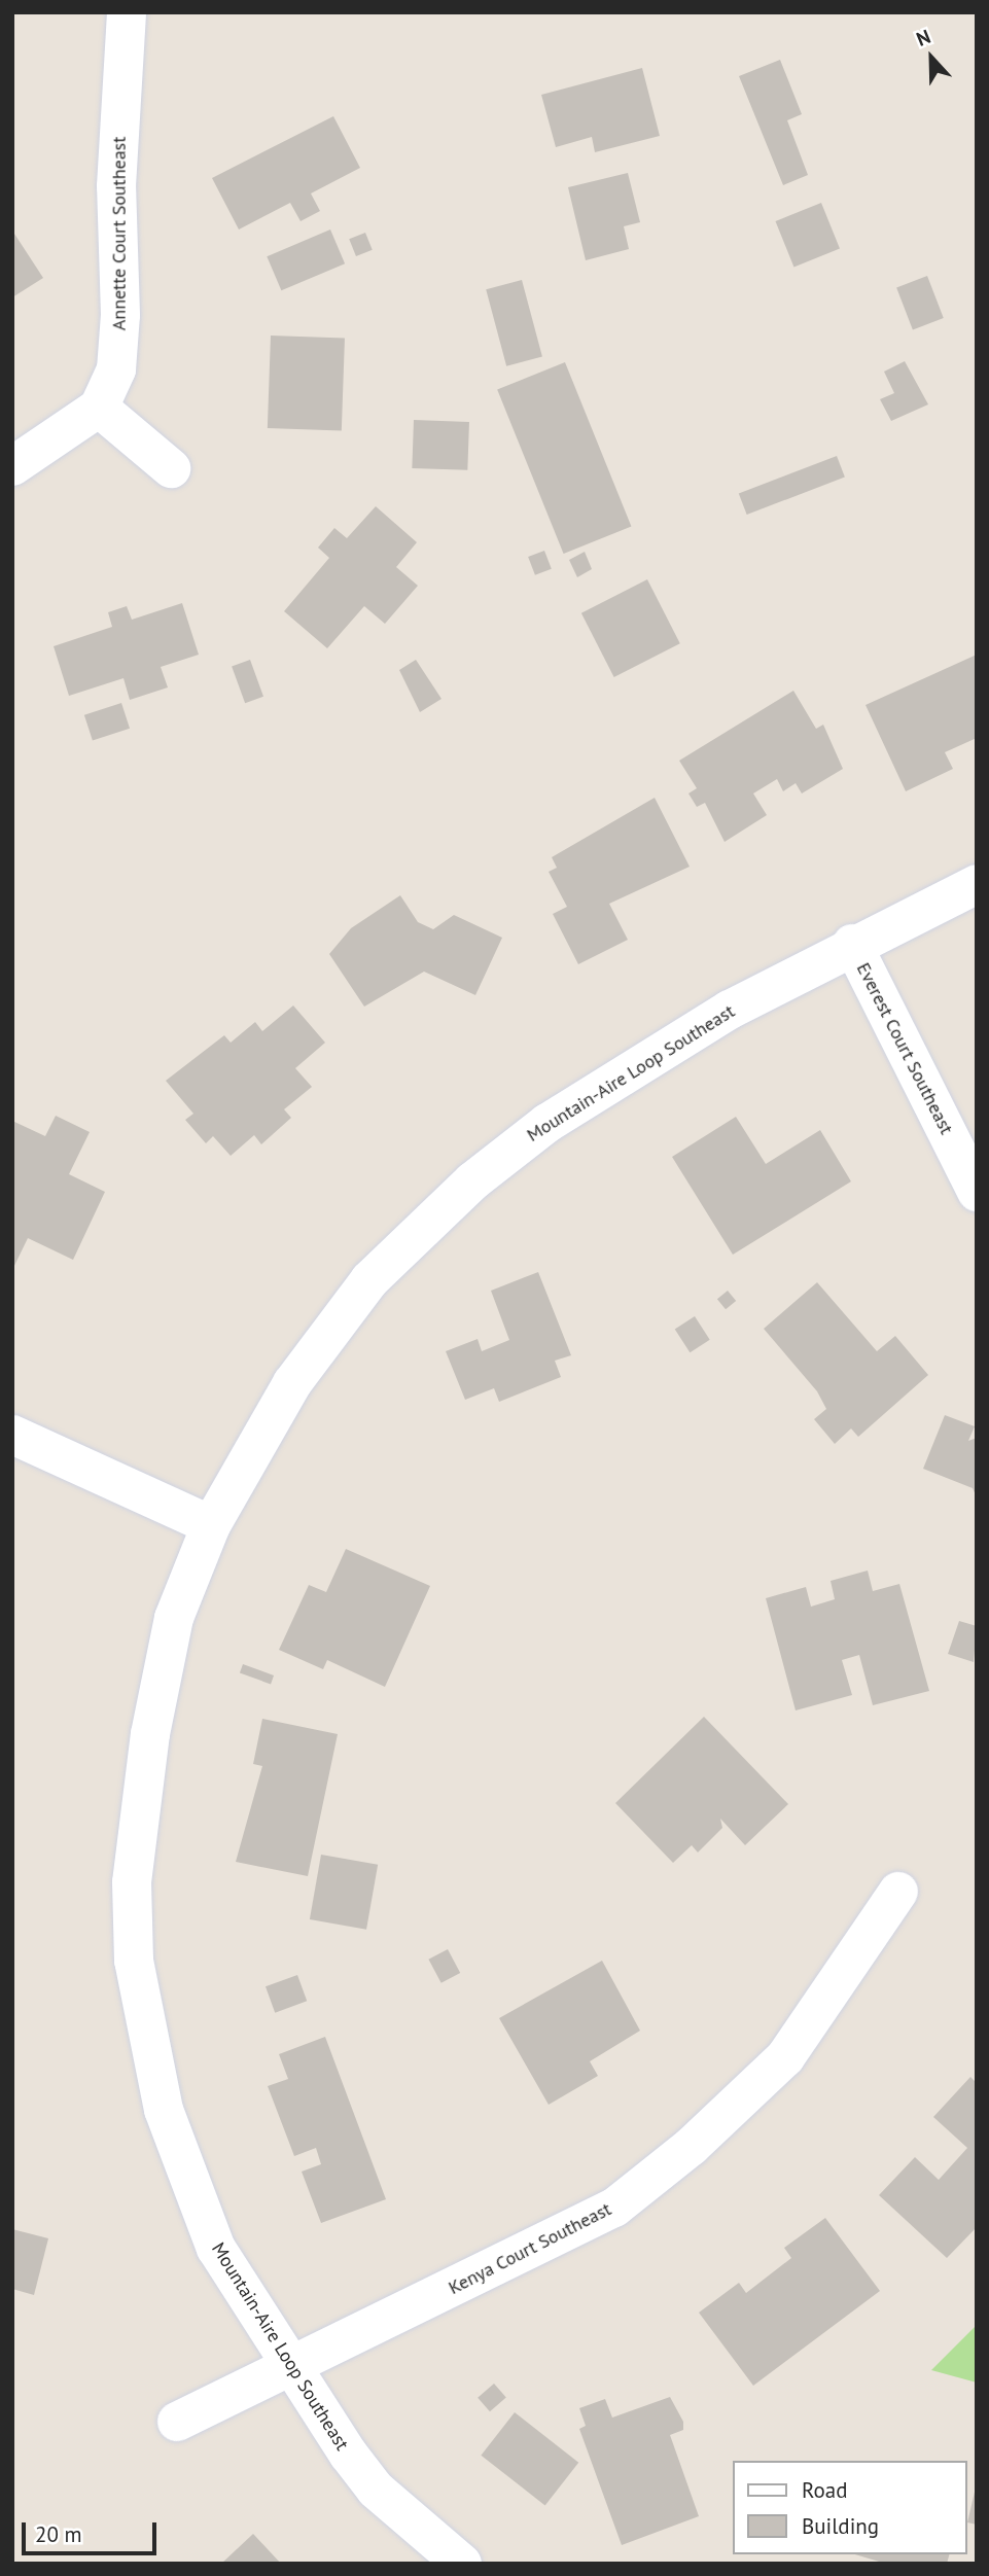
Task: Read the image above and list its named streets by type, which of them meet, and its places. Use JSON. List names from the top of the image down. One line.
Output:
{"streets":{"street":["Annette Court Southeast","Everest Court Southeast","Mountain-Aire Loop Southeast","Kenya Court Southeast"]},"crossings":[["Everest Court Southeast","Mountain-Aire Loop Southeast"],["Mountain-Aire Loop Southeast","Kenya Court Southeast"]],"legend":["Road","Building"],"scale_bar":"20 m","north":"top"}
